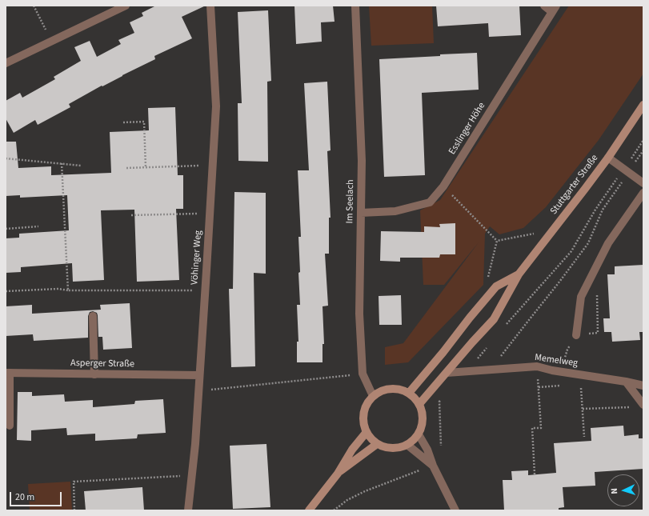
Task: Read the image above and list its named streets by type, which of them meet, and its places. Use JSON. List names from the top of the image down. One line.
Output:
{"streets":{"street":["Esslinger Höhe","Stuttgarter Straße","Im Seelach","Vöhinger Weg","Memelweg","Asperger Straße"]},"crossings":[["Esslinger Höhe","Im Seelach"],["Stuttgarter Straße","Im Seelach"],["Stuttgarter Straße","Memelweg"],["Vöhinger Weg","Asperger Straße"]],"scale_bar":"20 m","north":"left"}
